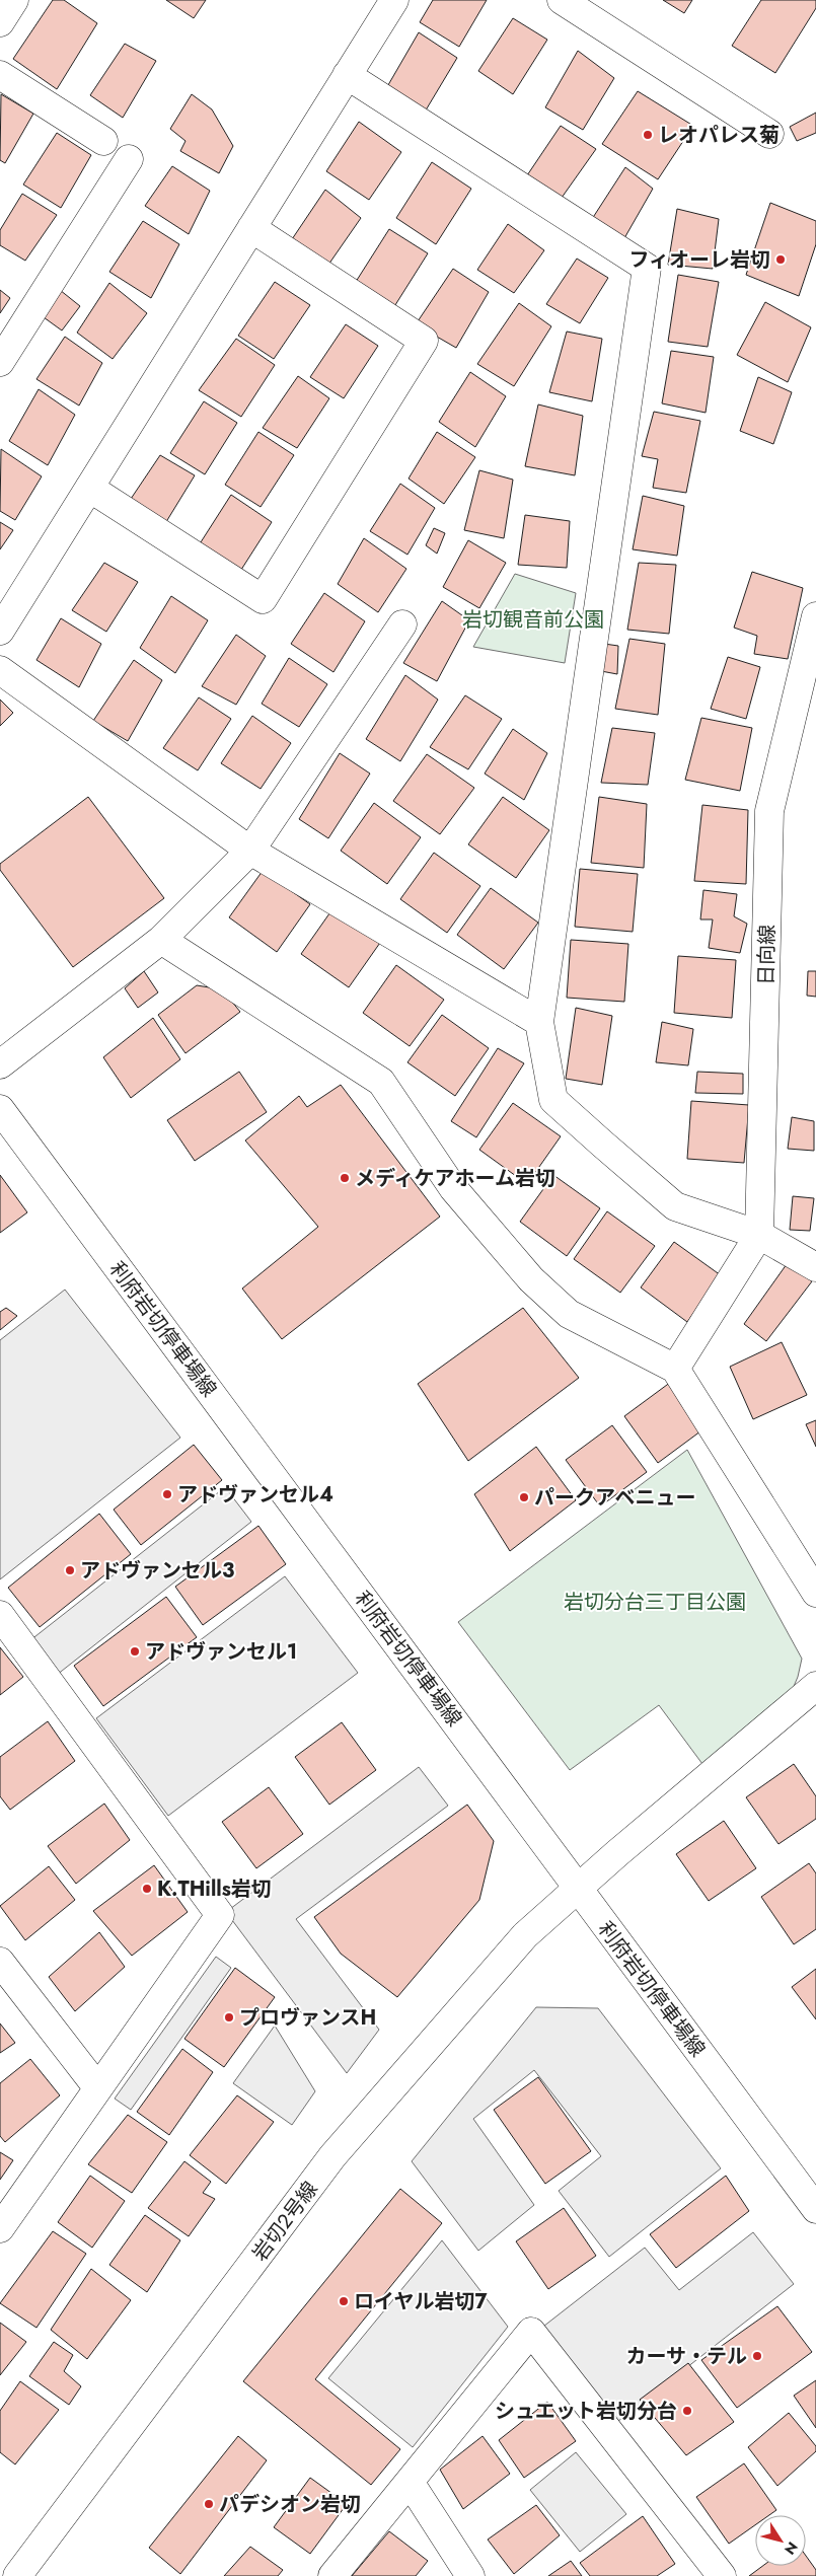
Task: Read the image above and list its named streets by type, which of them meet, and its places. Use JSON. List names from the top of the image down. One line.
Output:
{"streets":{"street":["日向線","利府岩切停車場線","岩切２号線"]},"crossings":[["利府岩切停車場線","岩切２号線"]],"parks":["岩切観音前公園","岩切分台三丁目公園"],"places":["レオパレス菊","フィオーレ岩切","メディケアホーム岩切","アドヴァンセル4","パークアベニュー","アドヴァンセル3","アドヴァンセル1","K.THills岩切","プロヴァンスH","ロイヤル岩切7","カーサ・テル","シュエット岩切分台","パデシオン岩切"],"north":"bottom right"}
